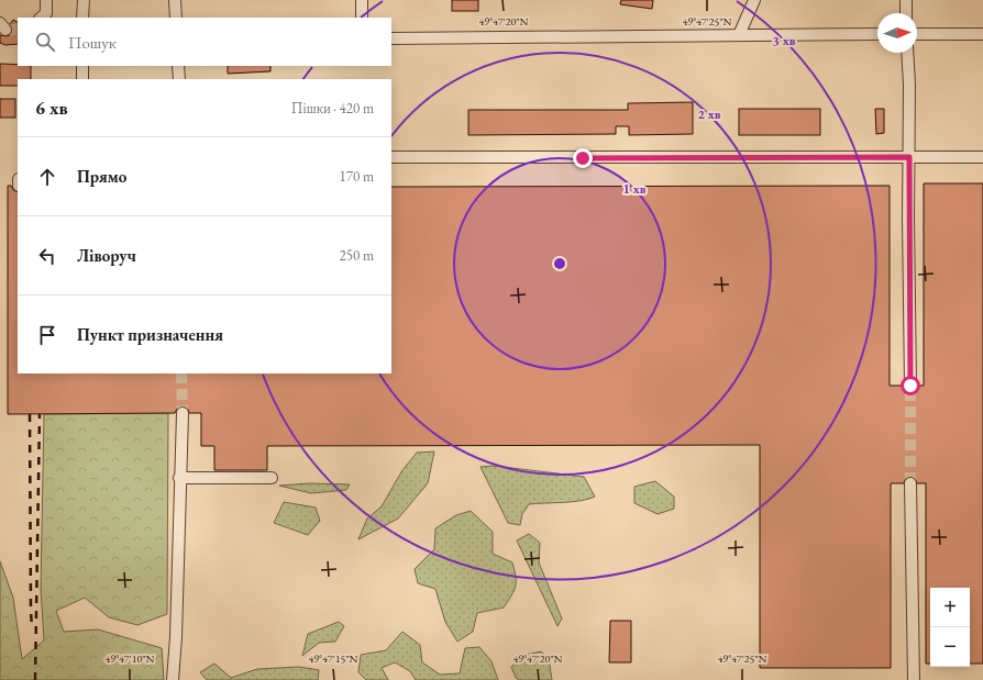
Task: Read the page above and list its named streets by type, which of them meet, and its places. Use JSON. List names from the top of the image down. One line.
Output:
{"north":"right","page":{"search":"Пошук","heading":["6 хв","Пішки · 420 m"],"list":[["Прямо","170 m"],["Ліворуч","250 m"],"Пункт призначення"],"map_buttons":["+","−"]},"coordinates":["49°47'20\"N","49°47'25\"N","49°47'10\"N","49°47'15\"N"],"rings":["3 хв","2 хв","1 хв"]}
